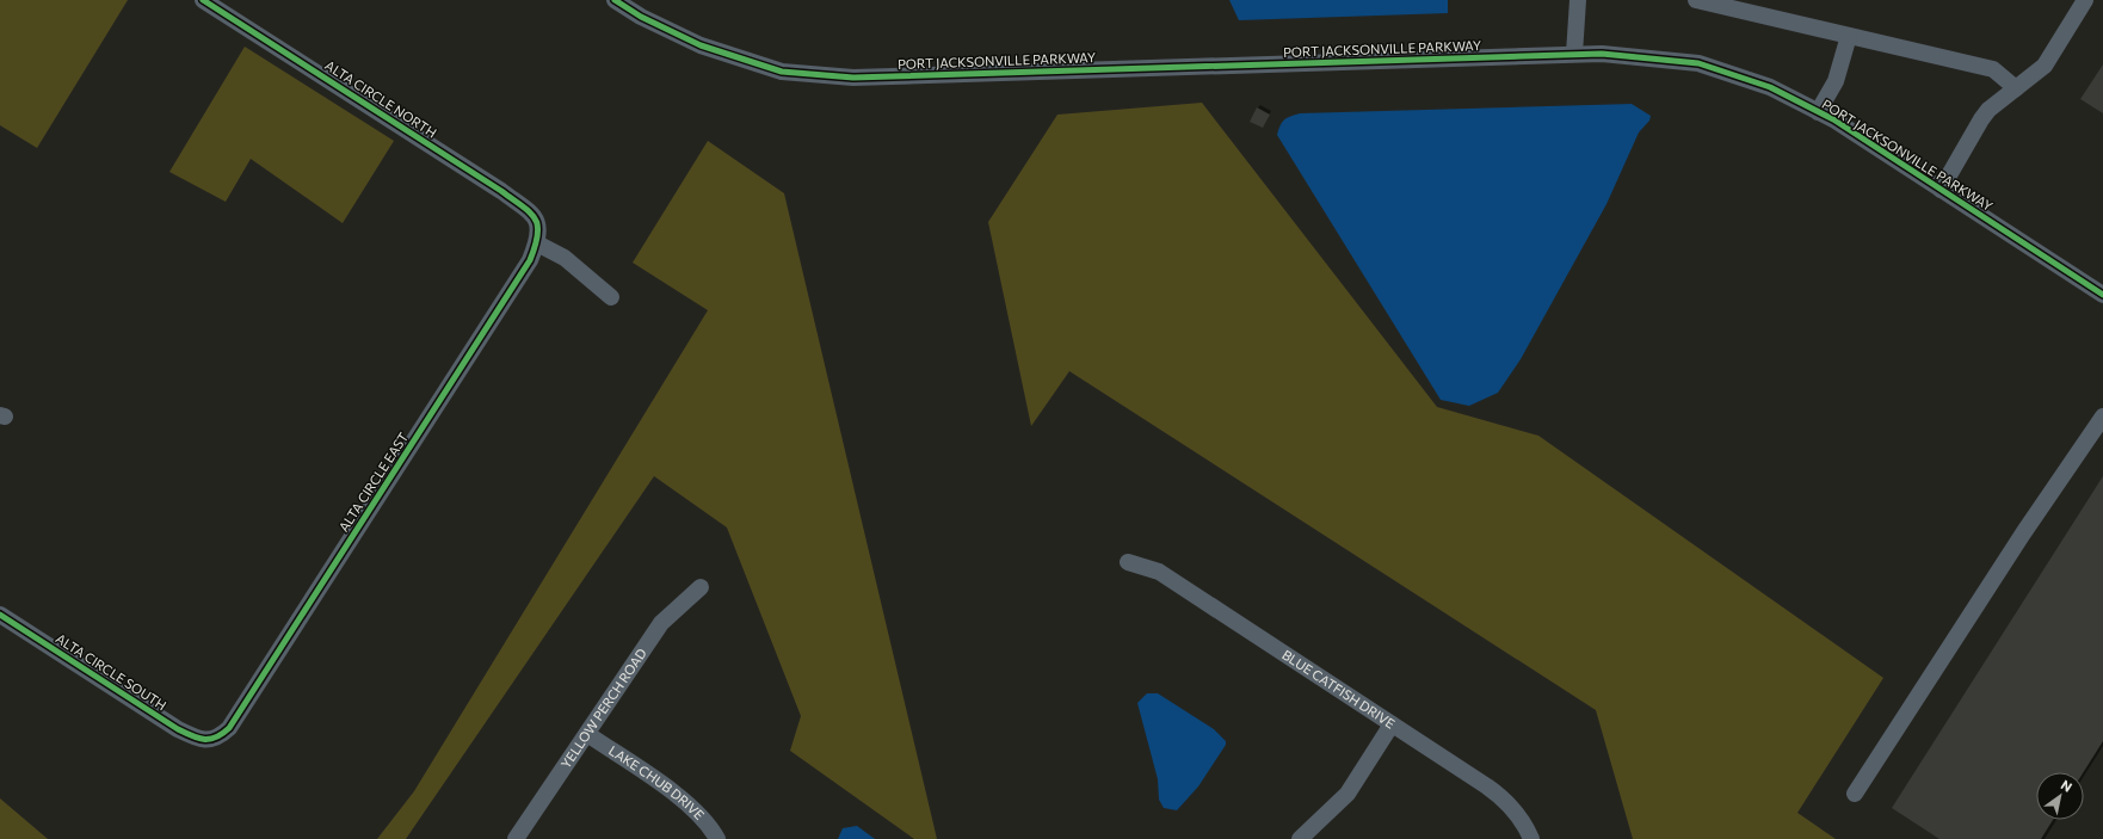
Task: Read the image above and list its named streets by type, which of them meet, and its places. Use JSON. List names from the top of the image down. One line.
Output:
{"streets":{"street":["PORT JACKSONVILLE PARKWAY","ALTA CIRCLE NORTH","ALTA CIRCLE EAST","ALTA CIRCLE SOUTH","BLUE CATFISH DRIVE","YELLOW PERCH ROAD","LAKE CHUB DRIVE"]},"crossings":[["ALTA CIRCLE NORTH","ALTA CIRCLE EAST"],["ALTA CIRCLE EAST","ALTA CIRCLE SOUTH"],["YELLOW PERCH ROAD","LAKE CHUB DRIVE"]],"north":"top right"}
